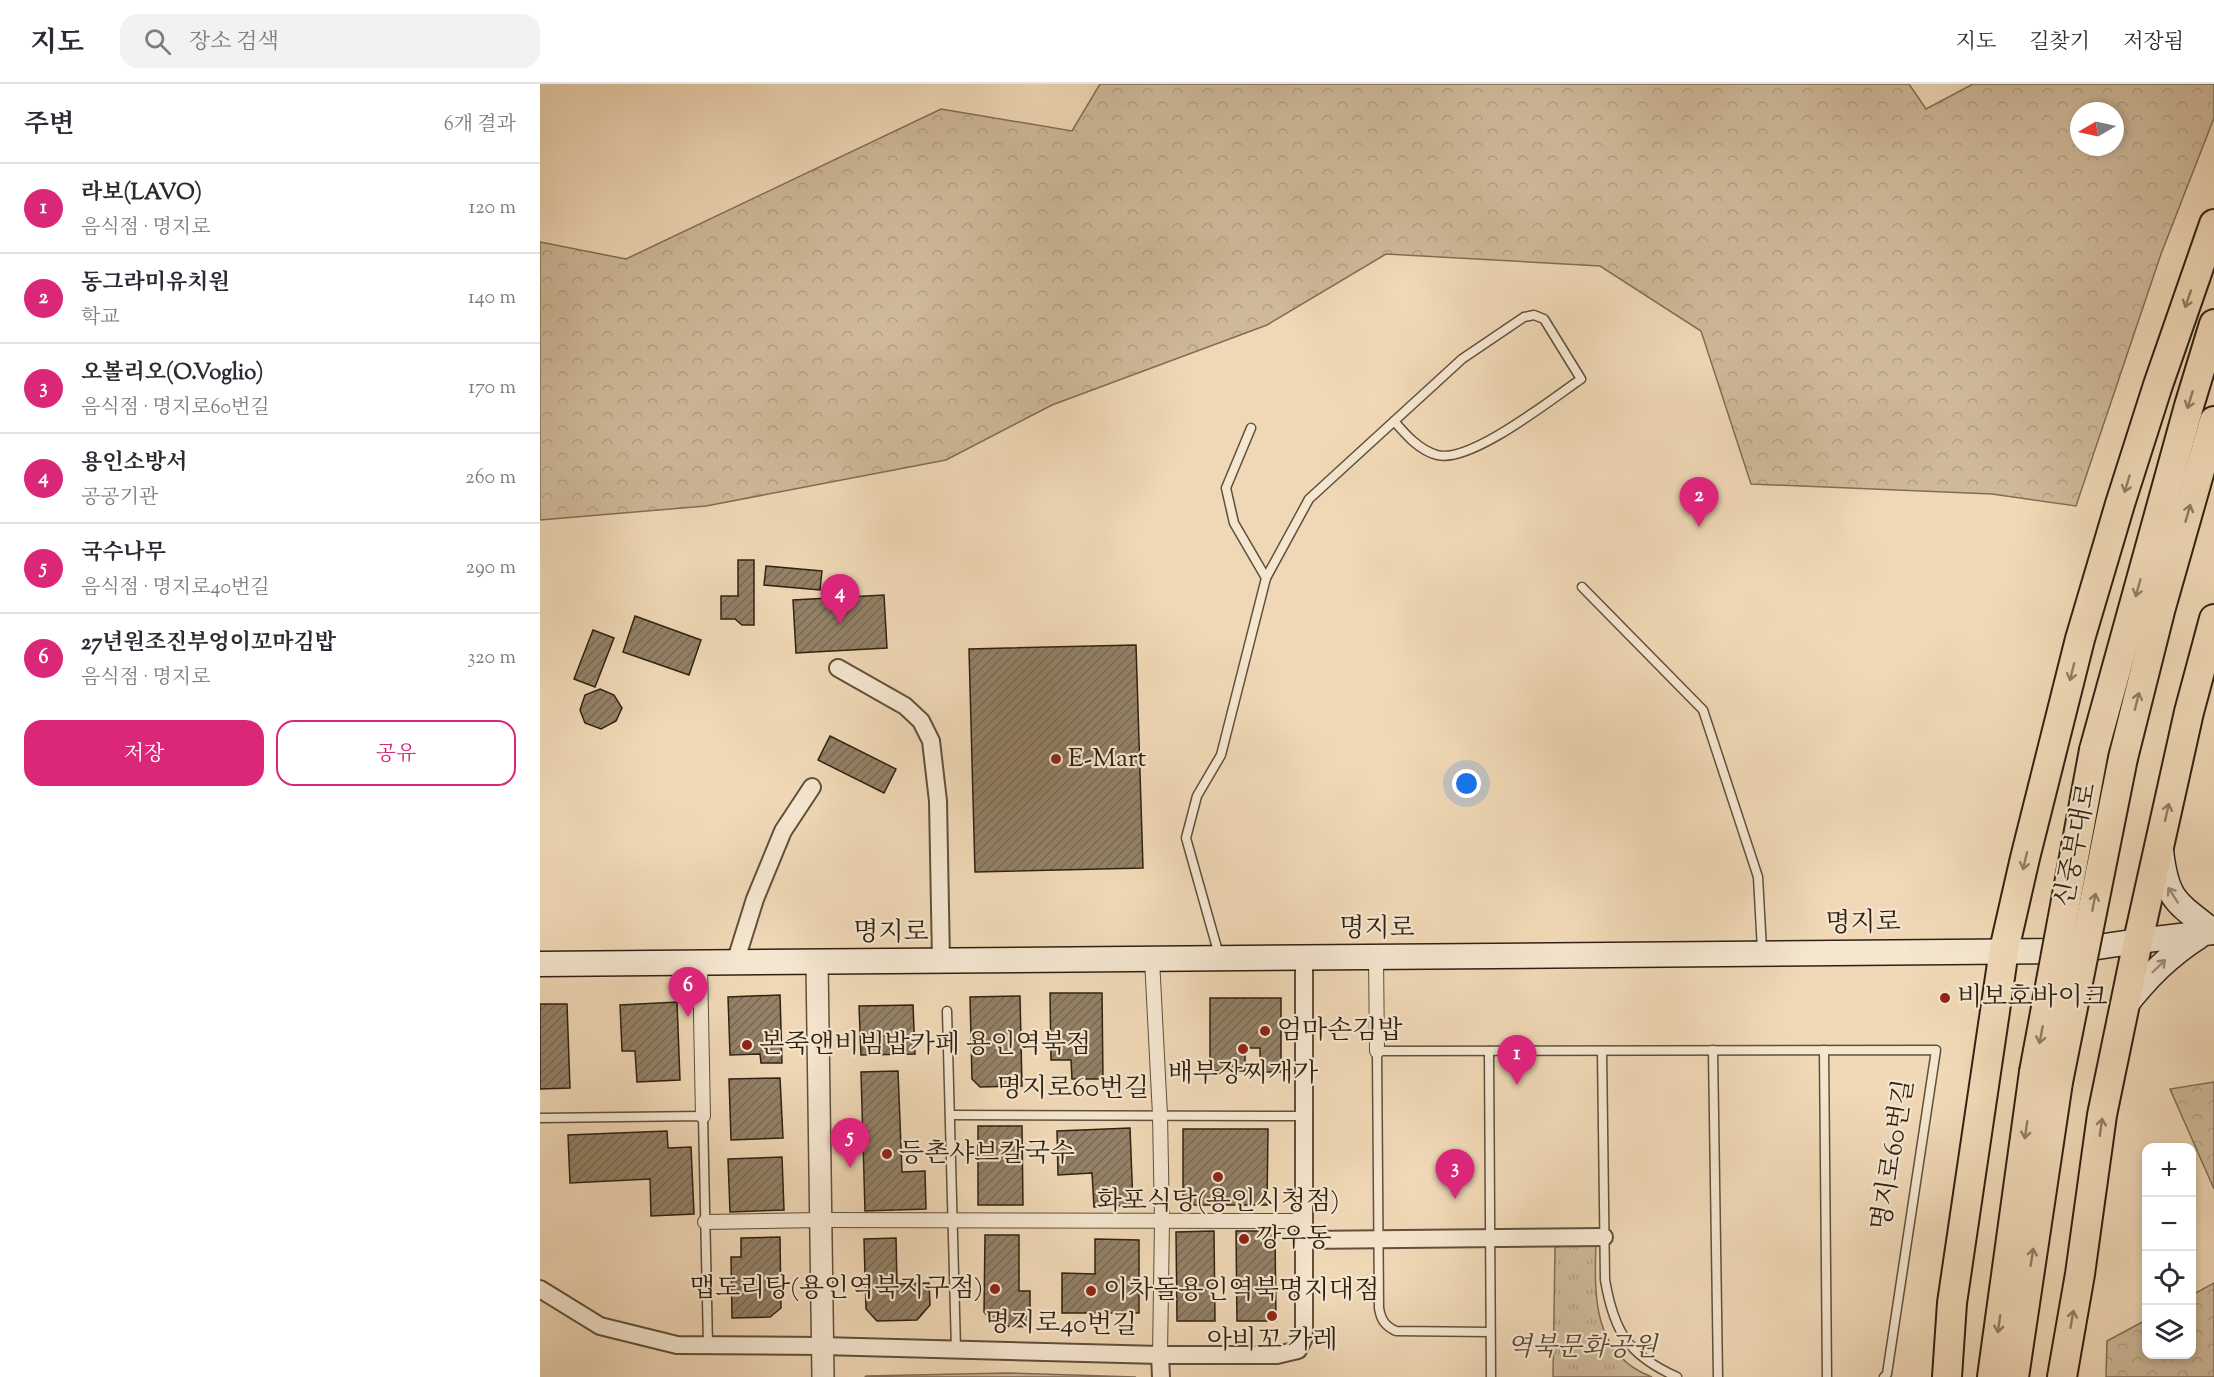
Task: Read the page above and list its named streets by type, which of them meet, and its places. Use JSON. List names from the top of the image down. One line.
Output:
{"streets":{"highway":["신중부대로"],"main road":["명지로"],"street":["명지로40번길"],"lane":["명지로60번길"]},"parks":["역북문화공원"],"places":["E-Mart","비보호바이크","엄마손김밥","본죽앤비빔밥카페 용인역북점","배부장찌개가","등촌샤브칼국수","화포식당(용인시청점)","깡우동","맵도리탕(용인역북지구점)","이차돌용인역북명지대점","아비꼬 카레"],"north":"left","page":{"header":"지도","search":"장소 검색","nav":["지도","길찾기","저장됨"],"heading":["주변","6개 결과"],"list":[{"mark":"1","name":"라보(LAVO)","note":"음식점 · 명지로","value":"120 m"},{"mark":"2","name":"동그라미유치원","note":"학교","value":"140 m"},{"mark":"3","name":"오볼리오(O.Voglio)","note":"음식점 · 명지로60번길","value":"170 m"},{"mark":"4","name":"용인소방서","note":"공공기관","value":"260 m"},{"mark":"5","name":"국수나무","note":"음식점 · 명지로40번길","value":"290 m"},{"mark":"6","name":"27년원조진부엉이꼬마김밥","note":"음식점 · 명지로","value":"320 m"}],"pins":["2","4","6","1","5","3"],"buttons":["저장","공유"],"map_buttons":["+","−"]}}
